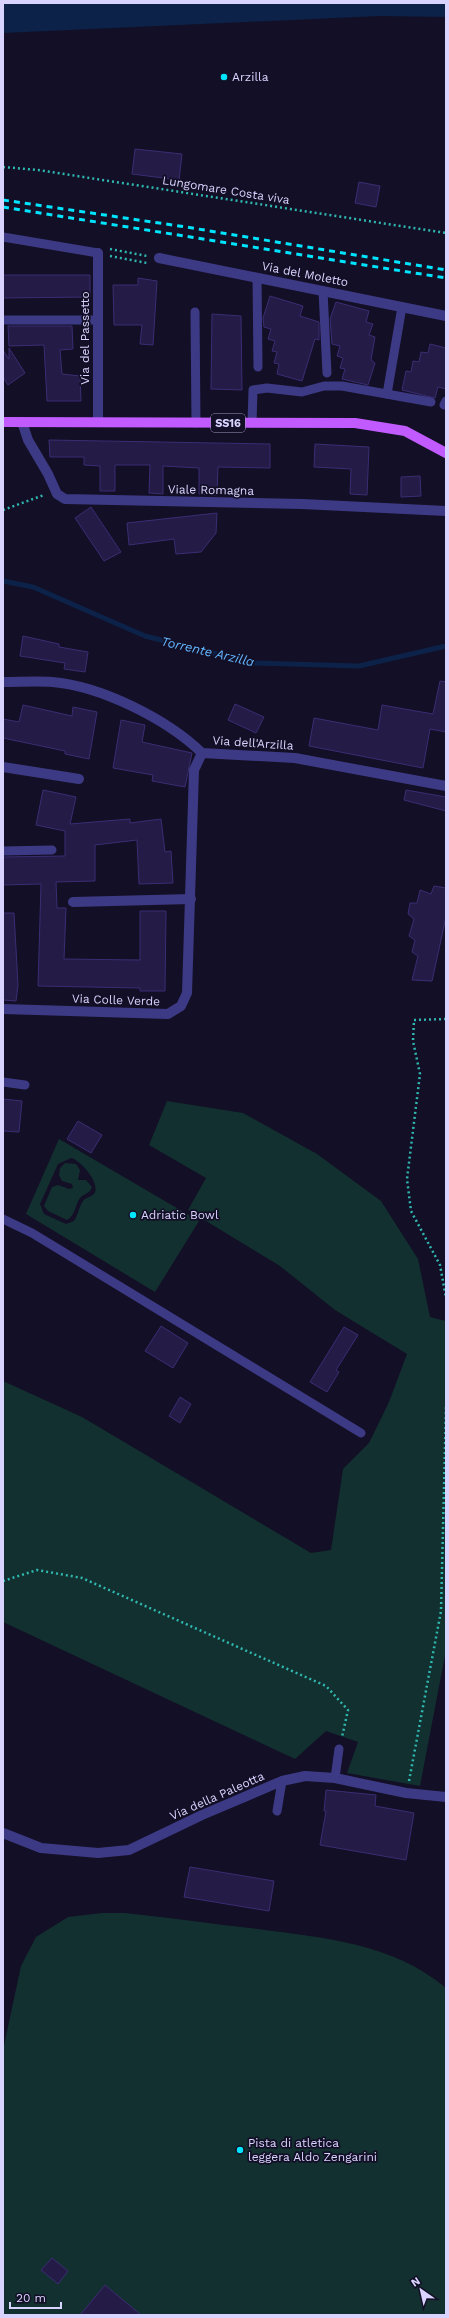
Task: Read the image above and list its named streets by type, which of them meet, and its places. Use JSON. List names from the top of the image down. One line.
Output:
{"streets":{"main road":["SS16"],"street":["Via del Moletto","Via del Passetto","Viale Romagna","Via dell'Arzilla","Via Colle Verde","Via della Paleotta"],"path":["Lungomare Costa viva"]},"crossings":[["Via del Passetto","SS16"],["Via dell'Arzilla","Via Colle Verde"]],"water":["Torrente Arzilla"],"places":["Arzilla","Adriatic Bowl","Pista di atletica leggera Aldo Zengarini"],"scale_bar":"20 m","north":"top left"}
